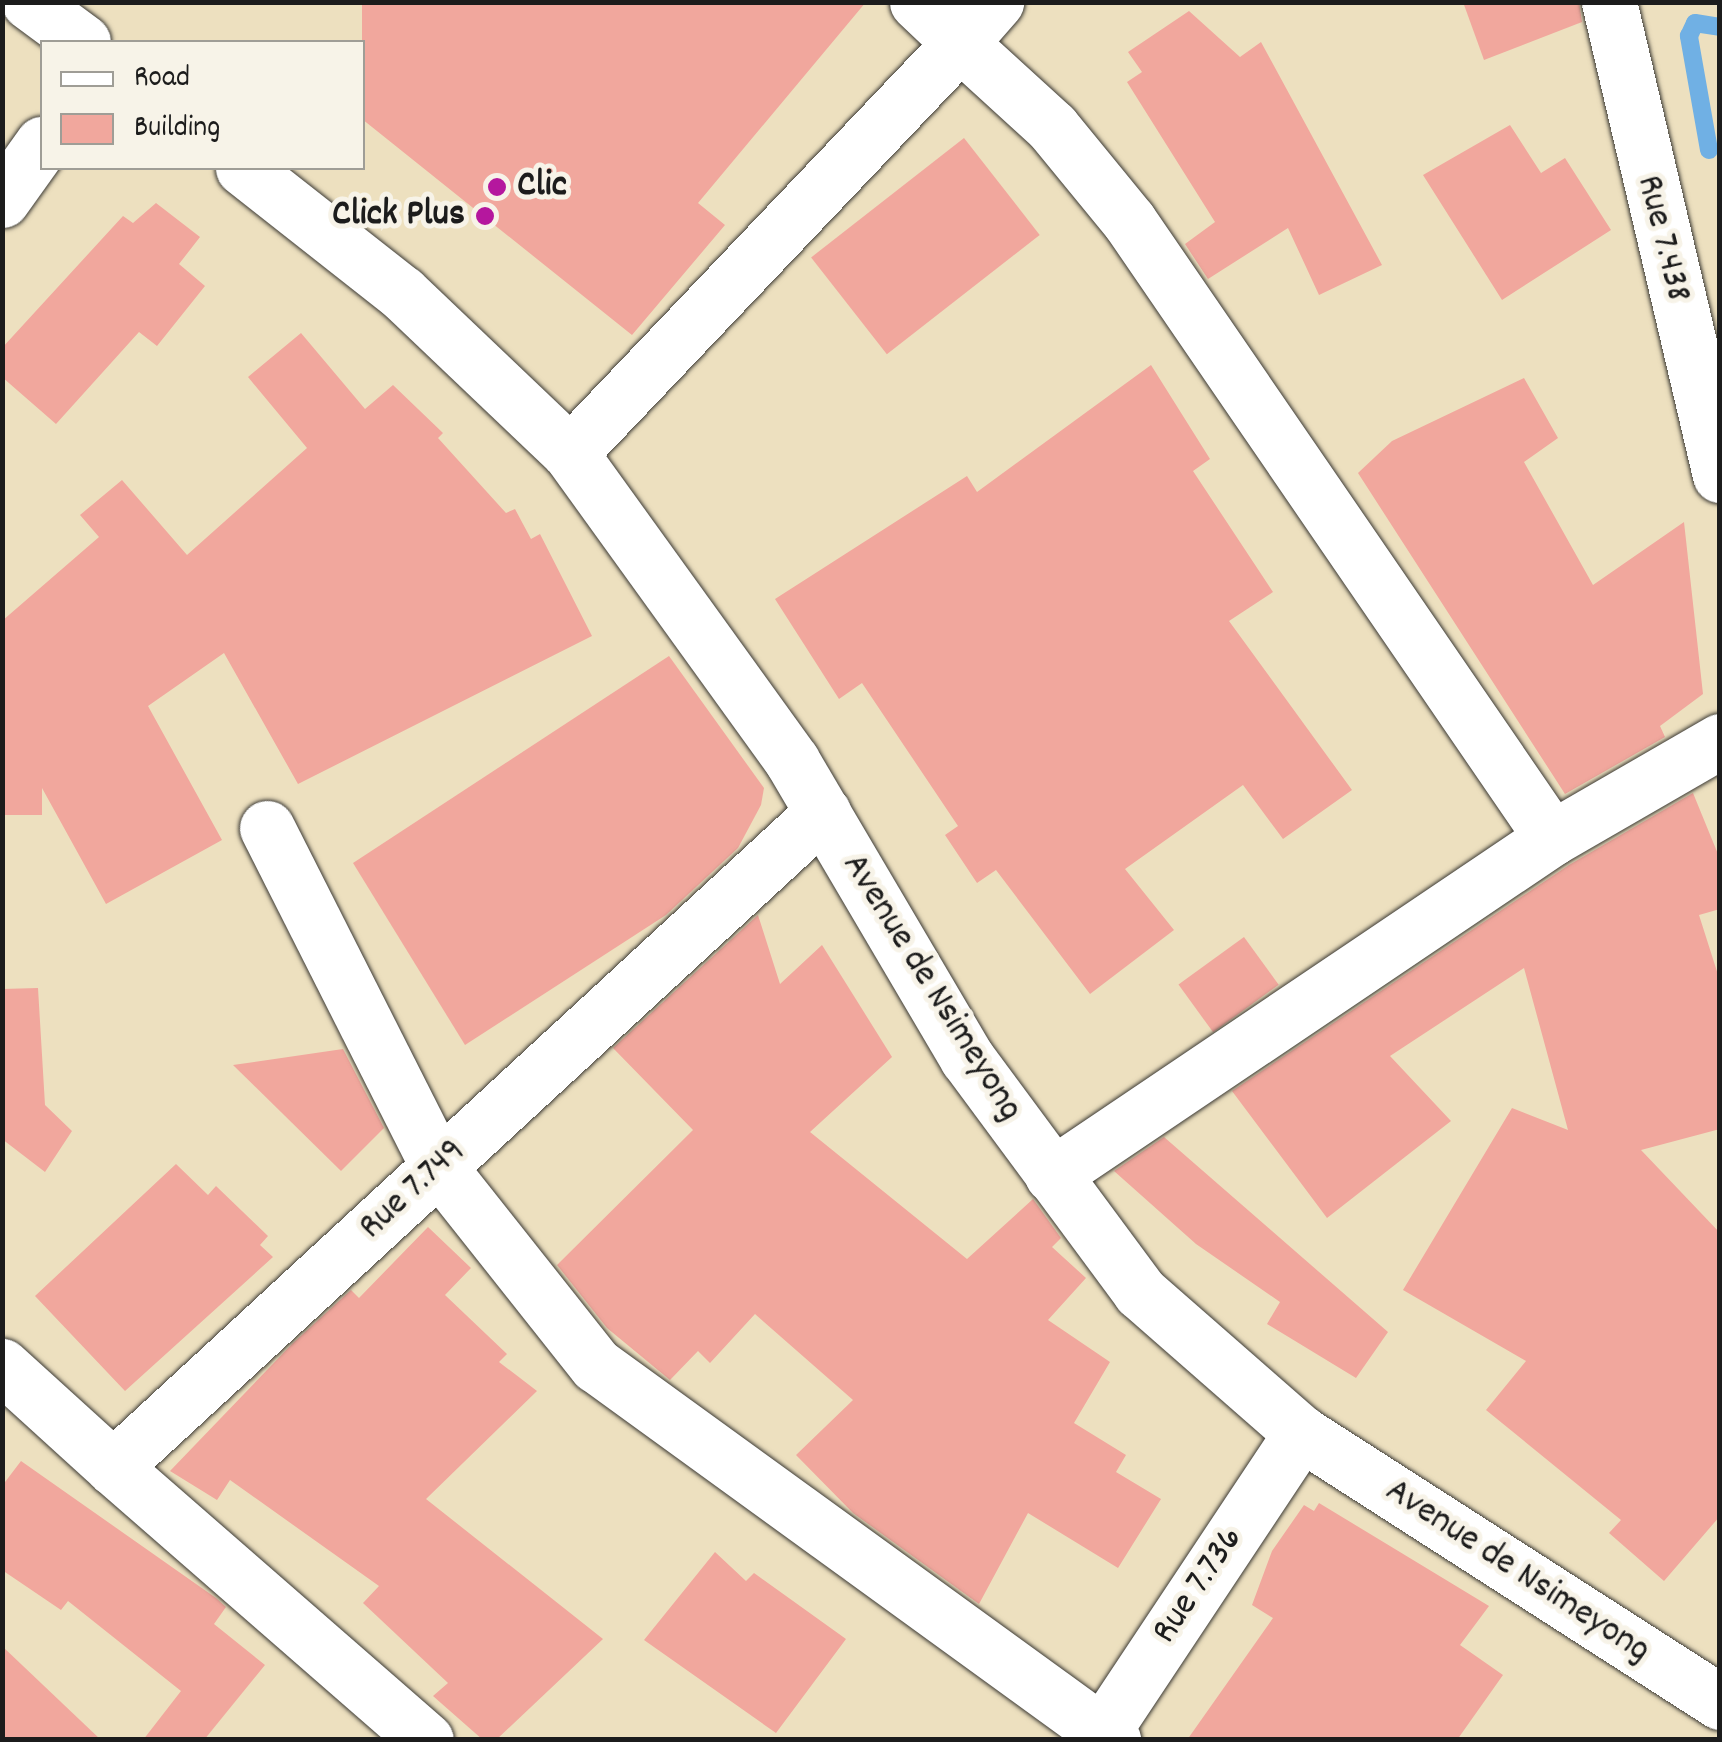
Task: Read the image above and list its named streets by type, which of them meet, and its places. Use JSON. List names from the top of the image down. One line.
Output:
{"streets":{"street":["Rue 7.438","Avenue de Nsimeyong","Rue 7.749","Rue 7.736"]},"crossings":[["Avenue de Nsimeyong","Rue 7.749"],["Avenue de Nsimeyong","Rue 7.736"]],"places":["Clic","Click Plus"],"legend":["Road","Building"]}
